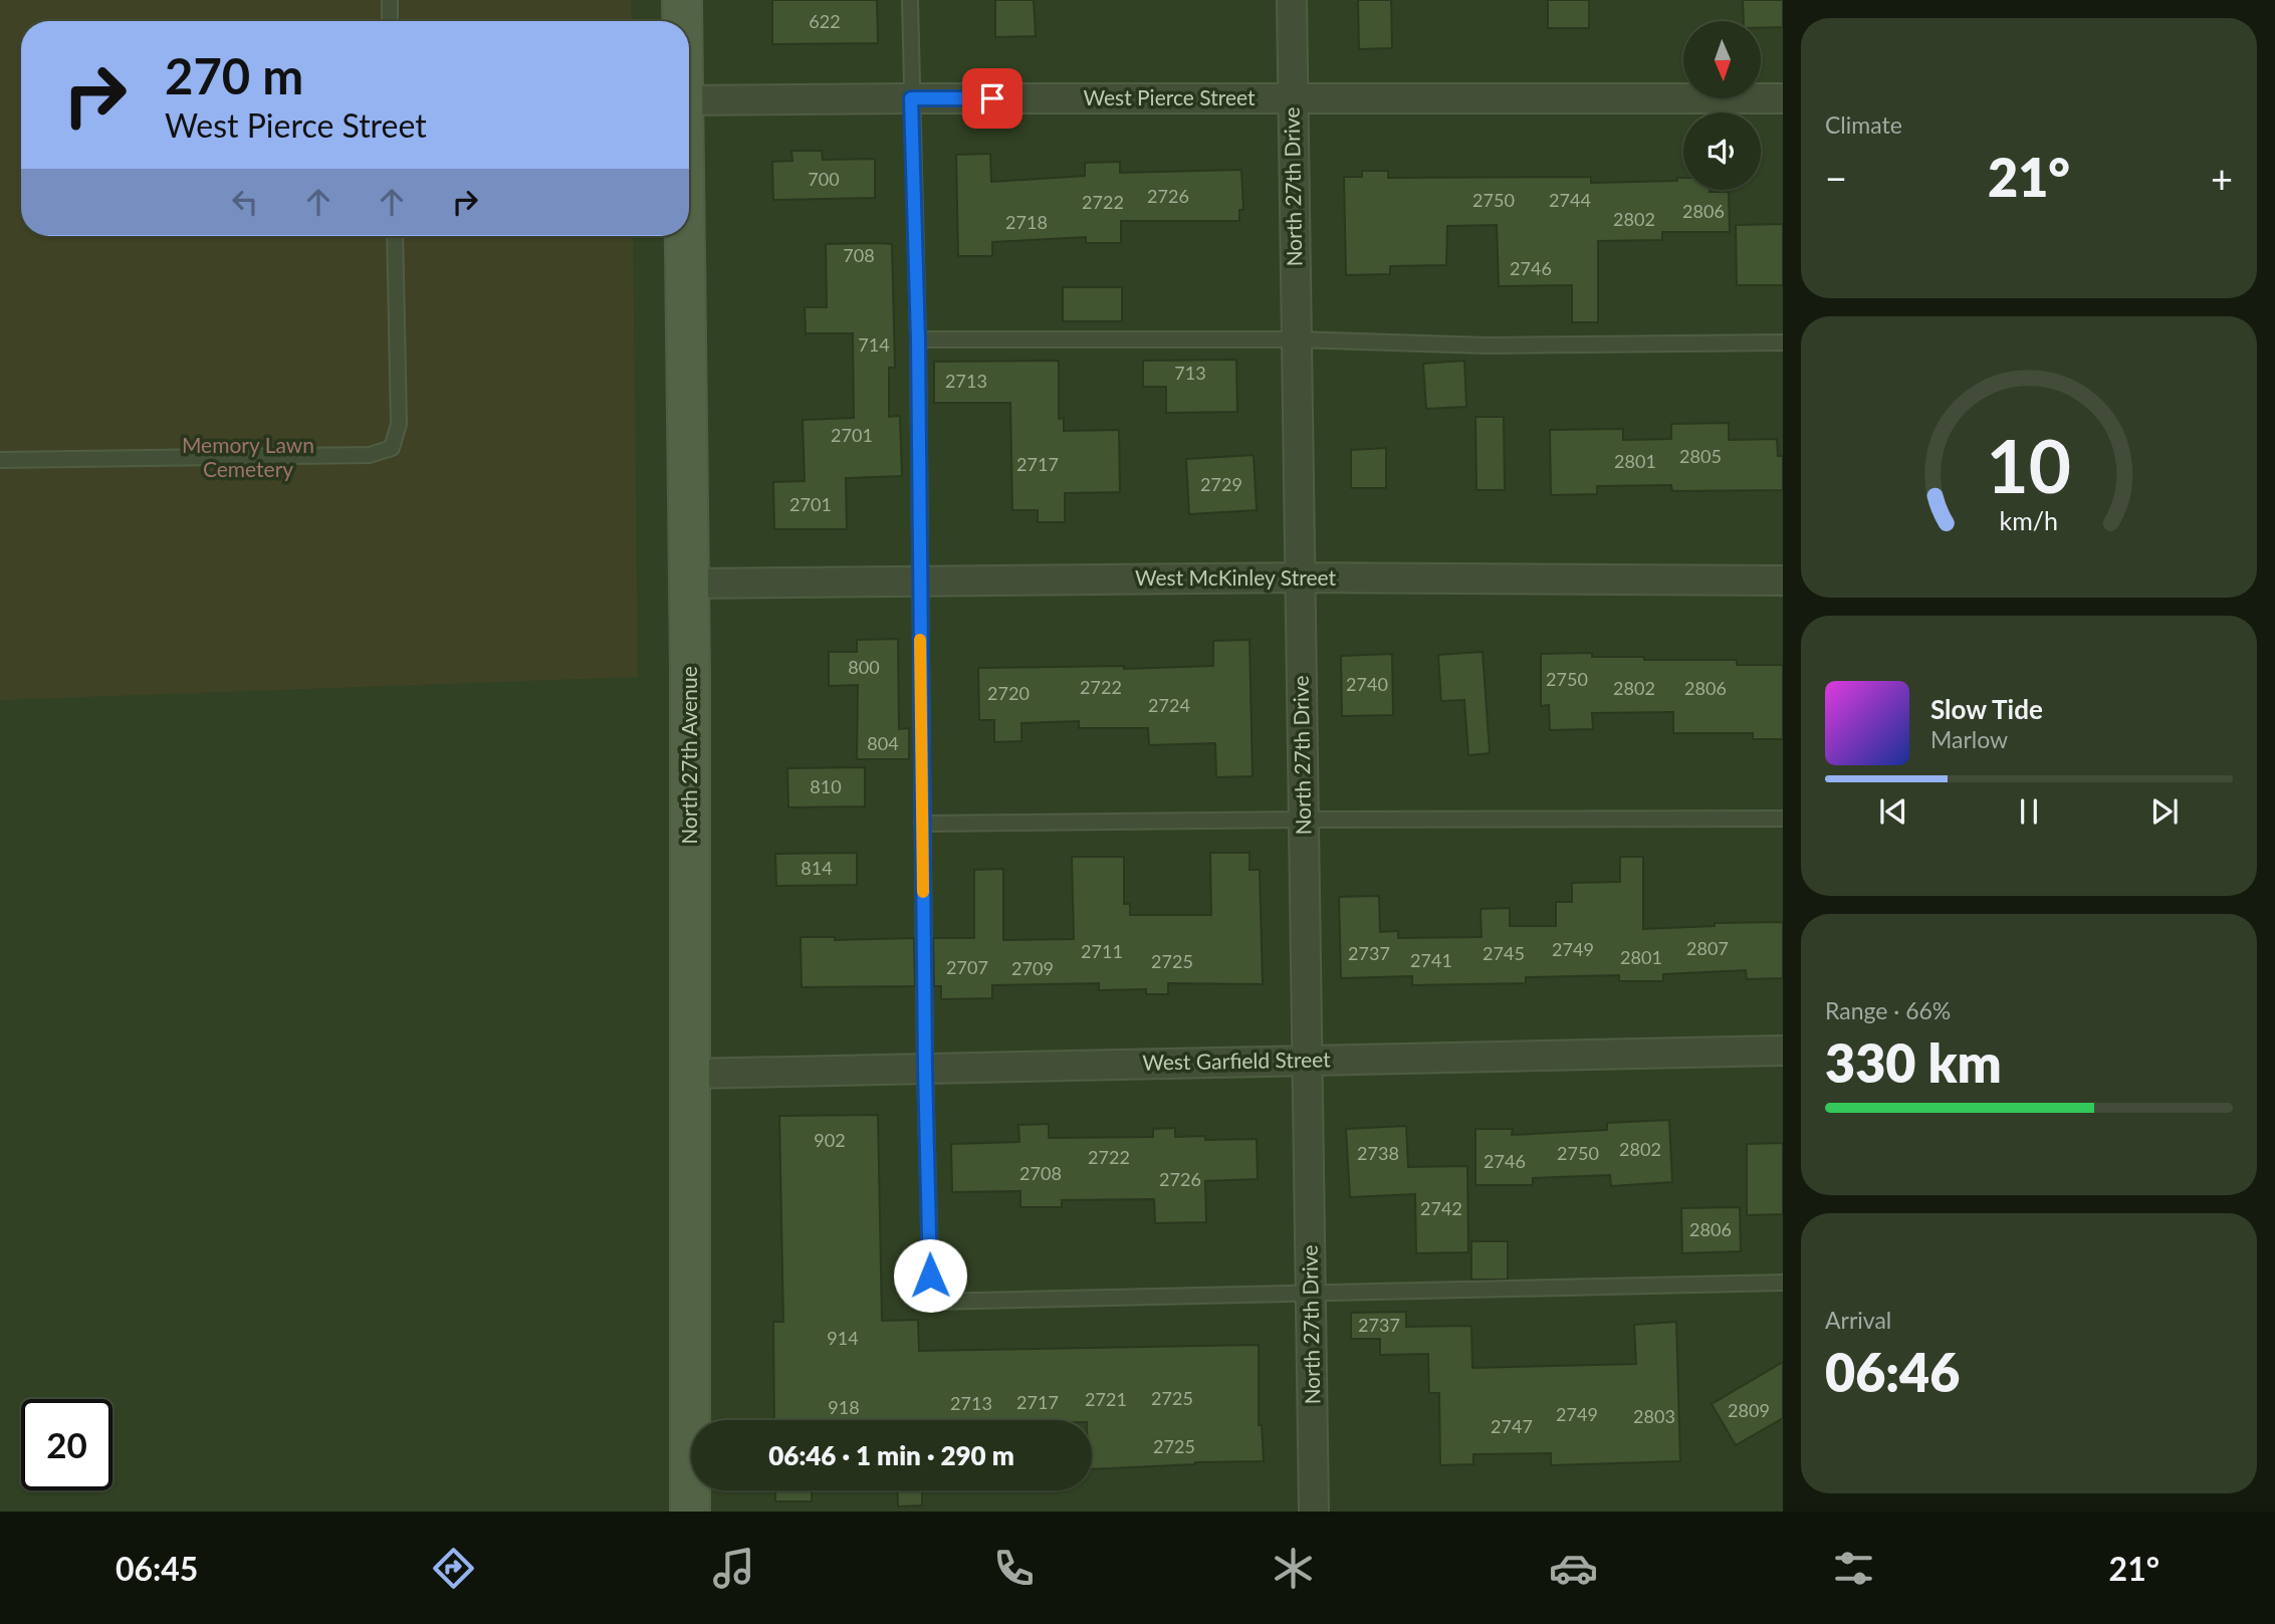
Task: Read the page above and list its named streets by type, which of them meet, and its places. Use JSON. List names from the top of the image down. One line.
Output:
{"streets":{"main road":["North 27th Avenue"],"street":["West Pierce Street","North 27th Drive","West McKinley Street","West Garfield Street"]},"crossings":[["West Pierce Street","North 27th Drive"],["North 27th Drive","West McKinley Street"],["North 27th Drive","West Garfield Street"],["West McKinley Street","North 27th Avenue"],["North 27th Avenue","West Garfield Street"]],"parks":["Memory Lawn Cemetery"],"house_numbers":["622","700","2726","2750","2744","2722","2806","2802","2718","708","2746","714","713","2713","2701","2805","2801","2717","2729","2701","800","2750","2740","2722","2802","2806","2720","2724","804","810","814","2807","2749","2711","2737","2745","2801","2741","2725","2707","2709","902","2802","2738","2750","2722","2746","2708","2726","2742","2806","2737","914","2725","2721","2717","2713","918","2809","2749","2803","2747","2725"],"north":"bottom","page":{"tile":["Climate",["Range · 66%","330 km"],["Arrival","06:46"]],"turn":["270 m","West Pierce Street"],"heat":["−","21°","+"],"song":["Slow Tide","Marlow"],"limit":"20","trip":"06:46 · 1 min · 290 m","tabs":["06:45","21°"],"gauge":["10","km/h"]}}
